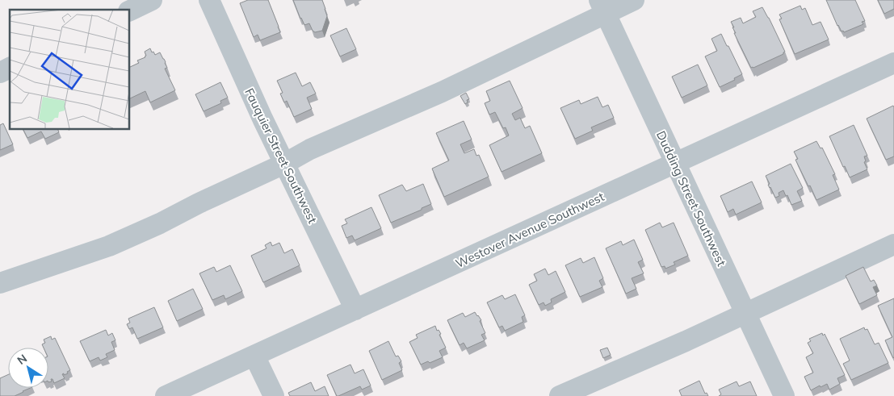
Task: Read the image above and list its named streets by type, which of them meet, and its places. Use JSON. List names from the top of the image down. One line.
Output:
{"streets":{"street":["Fauquier Street Southwest","Dudding Street Southwest","Westover Avenue Southwest"]},"crossings":[["Fauquier Street Southwest","Westover Avenue Southwest"],["Dudding Street Southwest","Westover Avenue Southwest"]],"north":"top left"}
